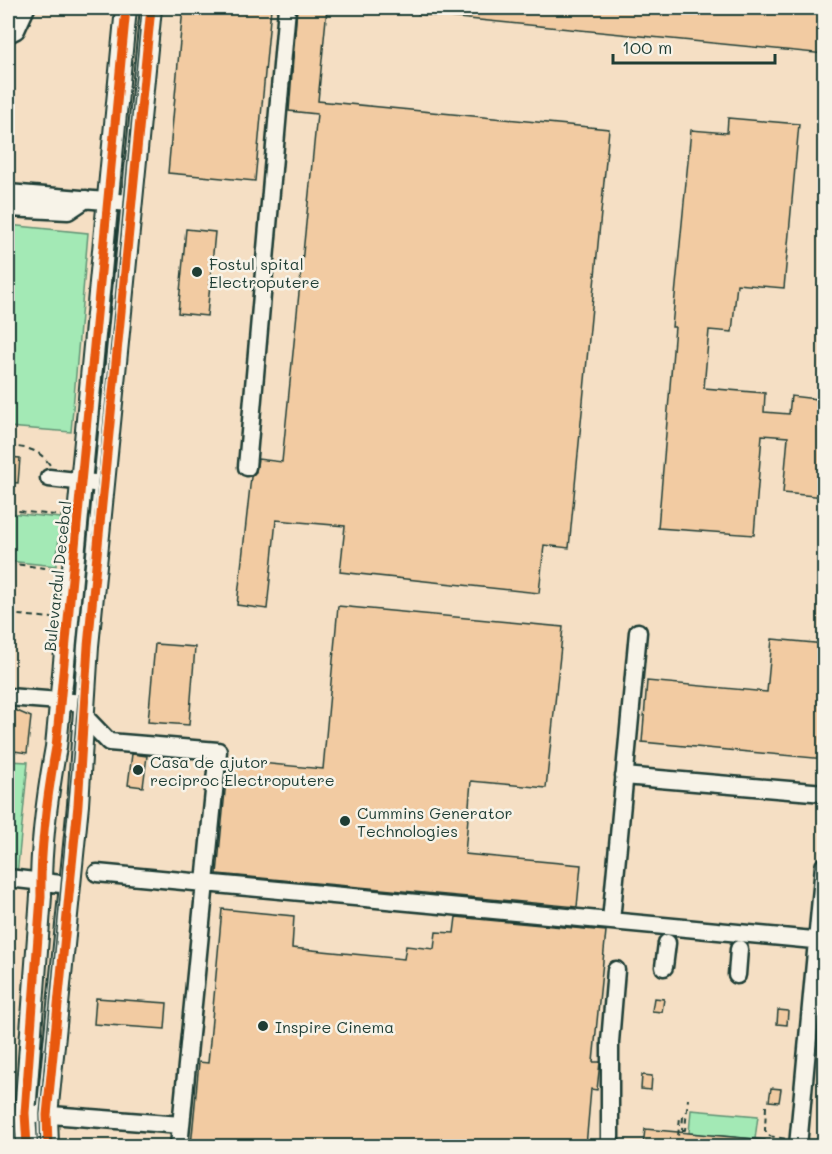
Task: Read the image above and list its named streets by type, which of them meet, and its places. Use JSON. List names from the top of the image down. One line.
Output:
{"streets":{"main road":["Bulevardul Decebal"]},"places":["Fostul spital Electroputere","Casa de ajutor reciproc Electroputere","Cummins Generator Technologies","Inspire Cinema"],"scale_bar":"100 m"}
